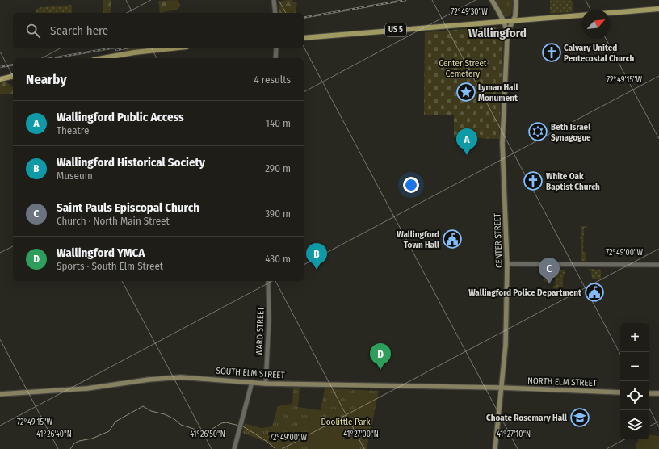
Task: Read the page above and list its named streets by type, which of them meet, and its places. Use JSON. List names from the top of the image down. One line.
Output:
{"streets":{"main road":["US 5","CENTER STREET","SOUTH ELM STREET","NORTH ELM STREET"],"street":["WARD STREET"]},"crossings":[["US 5","CENTER STREET"],["CENTER STREET","SOUTH ELM STREET"],["CENTER STREET","NORTH ELM STREET"],["WARD STREET","SOUTH ELM STREET"],["SOUTH ELM STREET","NORTH ELM STREET"]],"districts":["Wallingford"],"parks":["Center Street Cemetery","Doolittle Park"],"places":{"church":["Calvary United Pentecostal Church","White Oak Baptist Church"],"place":["Lyman Hall Monument"],"synagogue":["Beth Israel Synagogue"],"public building":["Wallingford Town Hall","Wallingford Police Department"],"school or university":["Choate Rosemary Hall"]},"north":"top right","page":{"search":"Search here","heading":["Nearby","4 results"],"list":[{"mark":"A","name":"Wallingford Public Access","note":"Theatre","value":"140 m"},{"mark":"B","name":"Wallingford Historical Society","note":"Museum","value":"290 m"},{"mark":"C","name":"Saint Pauls Episcopal Church","note":"Church · North Main Street","value":"390 m"},{"mark":"D","name":"Wallingford YMCA","note":"Sports · South Elm Street","value":"430 m"}],"pins":["A","B","C","D"],"map_buttons":["+","−"]},"coordinates":["72°49'30\"W","72°49'15\"W","72°49'00\"W","41°26'40\"N","41°26'50\"N","41°27'00\"N","41°27'10\"N"]}
